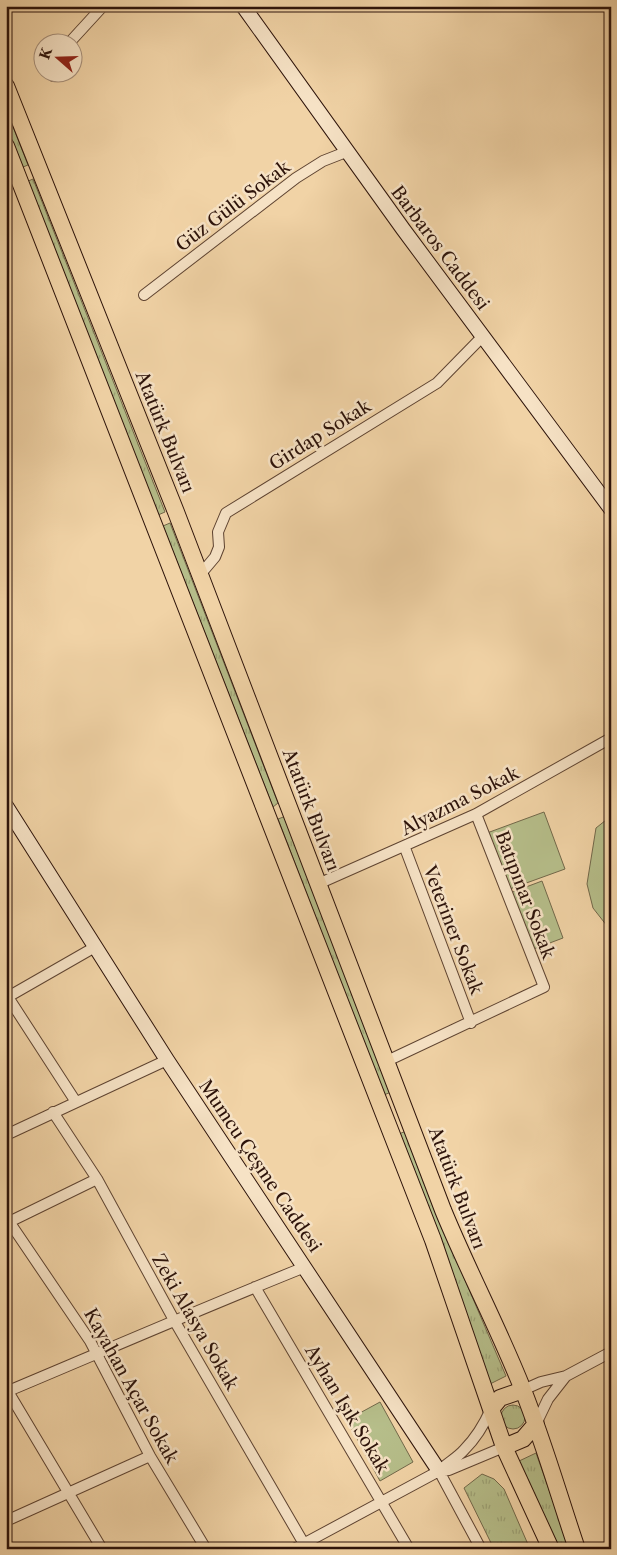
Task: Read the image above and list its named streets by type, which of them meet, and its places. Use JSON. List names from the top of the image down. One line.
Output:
{"streets":{"main road":["Atatürk Bulvarı"],"street":["Güz Gülü Sokak","Barbaros Caddesi","Girdap Sokak","Alyazma Sokak","Batıpınar Sokak","Veteriner Sokak","Mumcu Çeşme Caddesi","Zeki Alasya Sokak","Kayahan Açar Sokak","Ayhan Işık Sokak"]},"crossings":[["Güz Gülü Sokak","Barbaros Caddesi"],["Barbaros Caddesi","Girdap Sokak"],["Atatürk Bulvarı","Girdap Sokak"],["Atatürk Bulvarı","Alyazma Sokak"],["Alyazma Sokak","Batıpınar Sokak"],["Alyazma Sokak","Veteriner Sokak"],["Batıpınar Sokak","Veteriner Sokak"]],"north":"left"}
